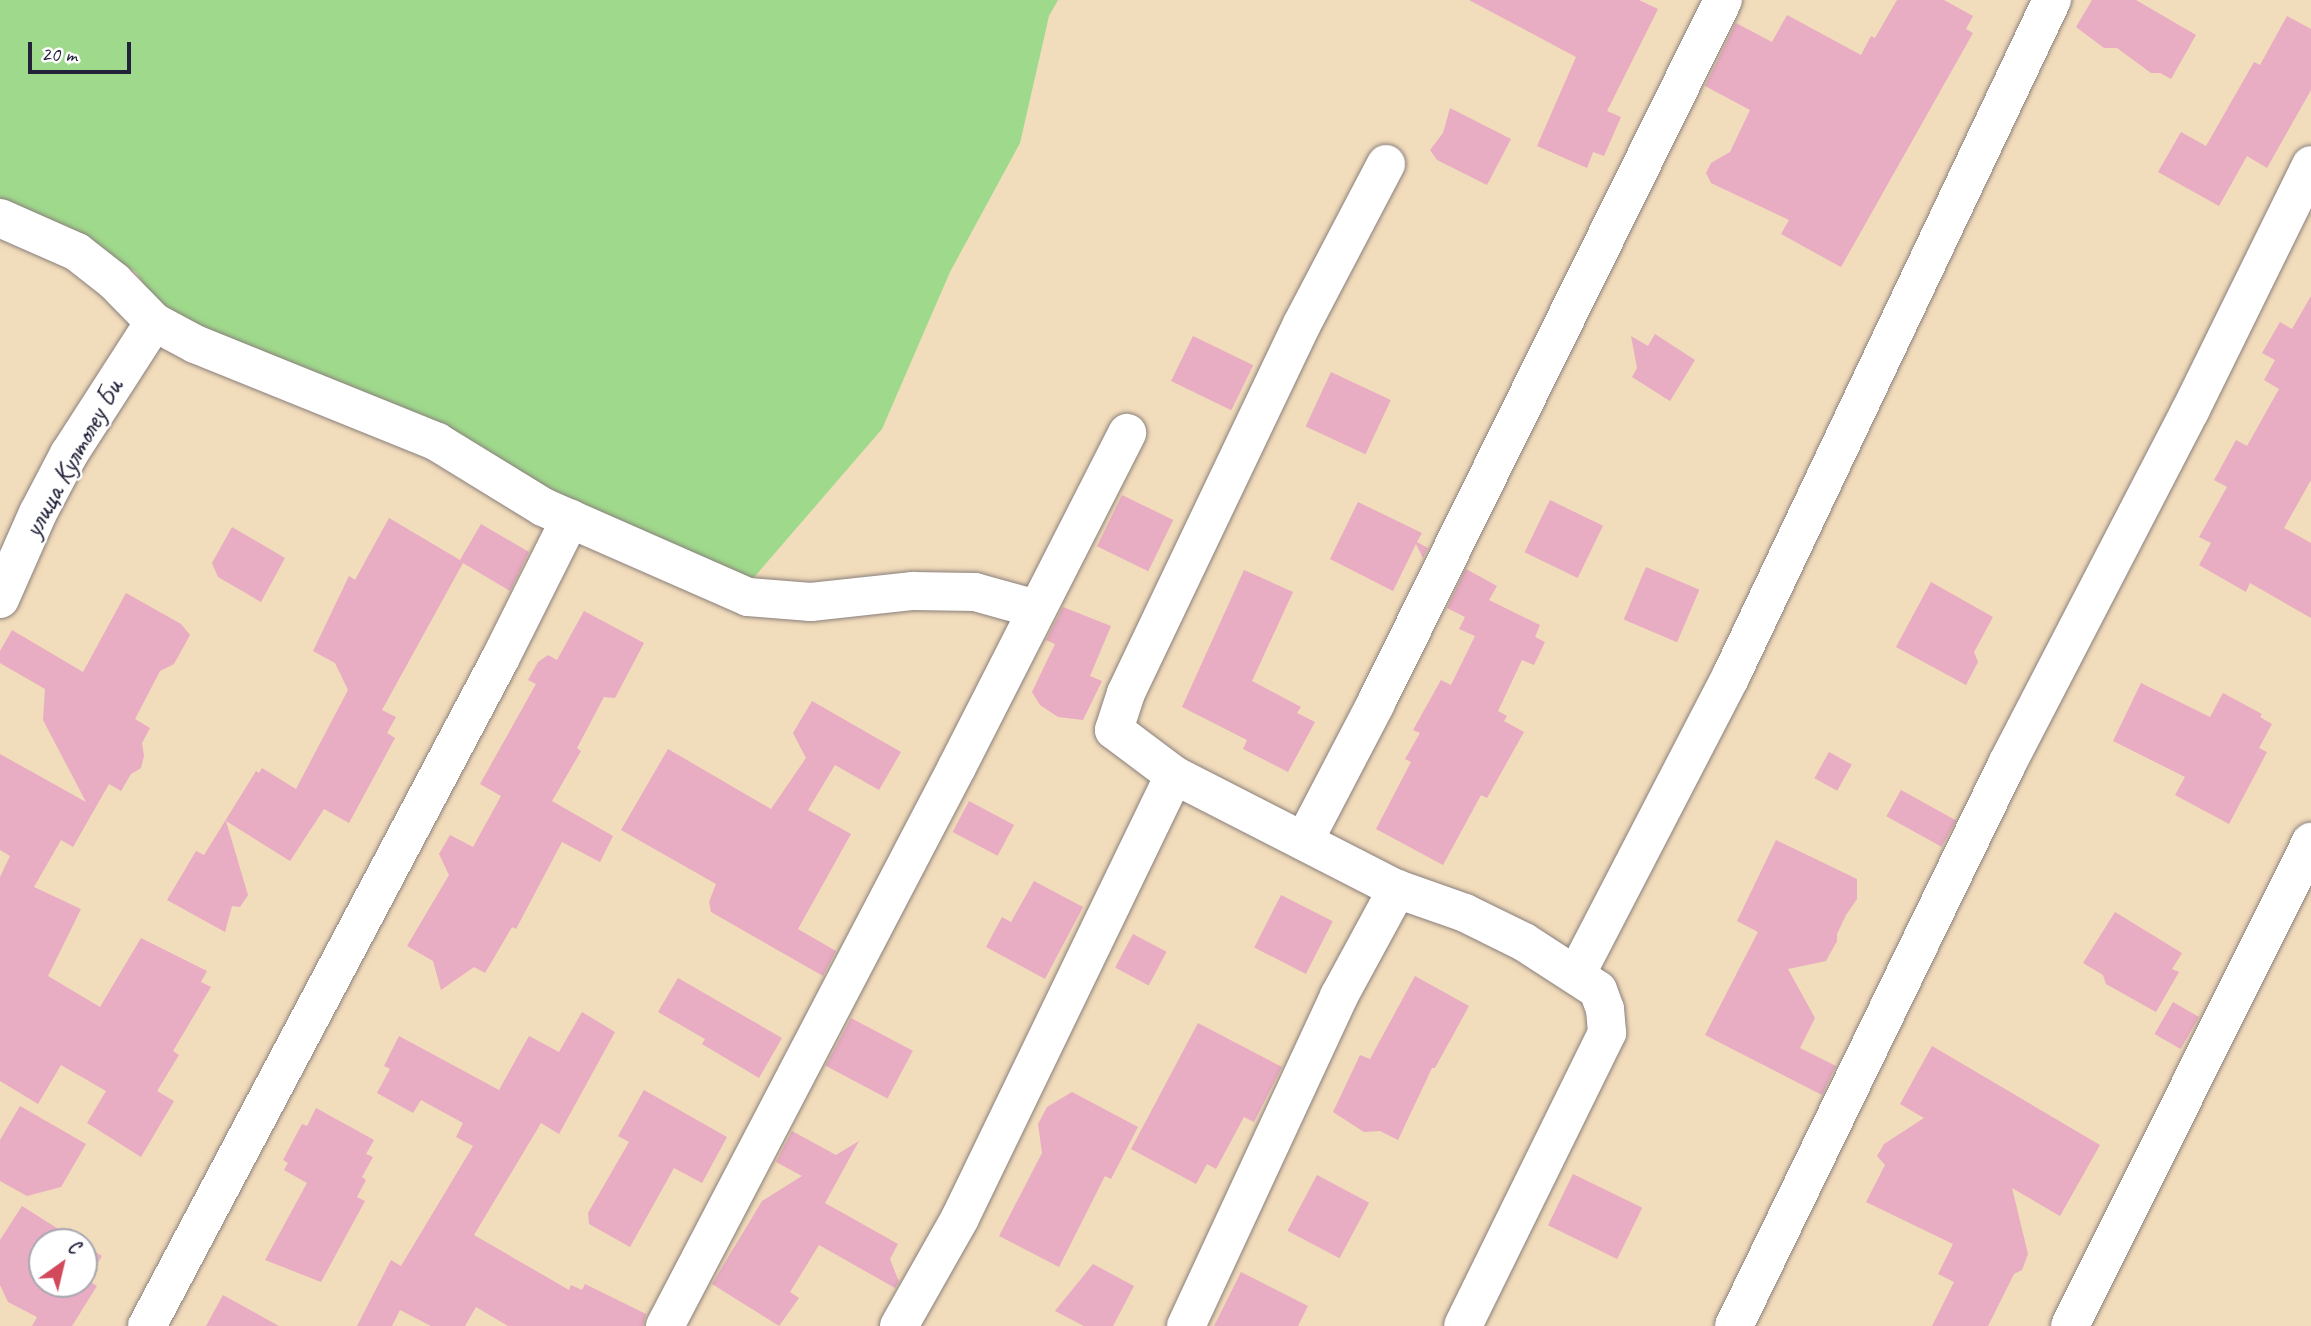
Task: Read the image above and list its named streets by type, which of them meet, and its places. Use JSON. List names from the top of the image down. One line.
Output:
{"streets":{"street":["улица Култолеу Би"]},"scale_bar":"20 m","north":"top right"}
